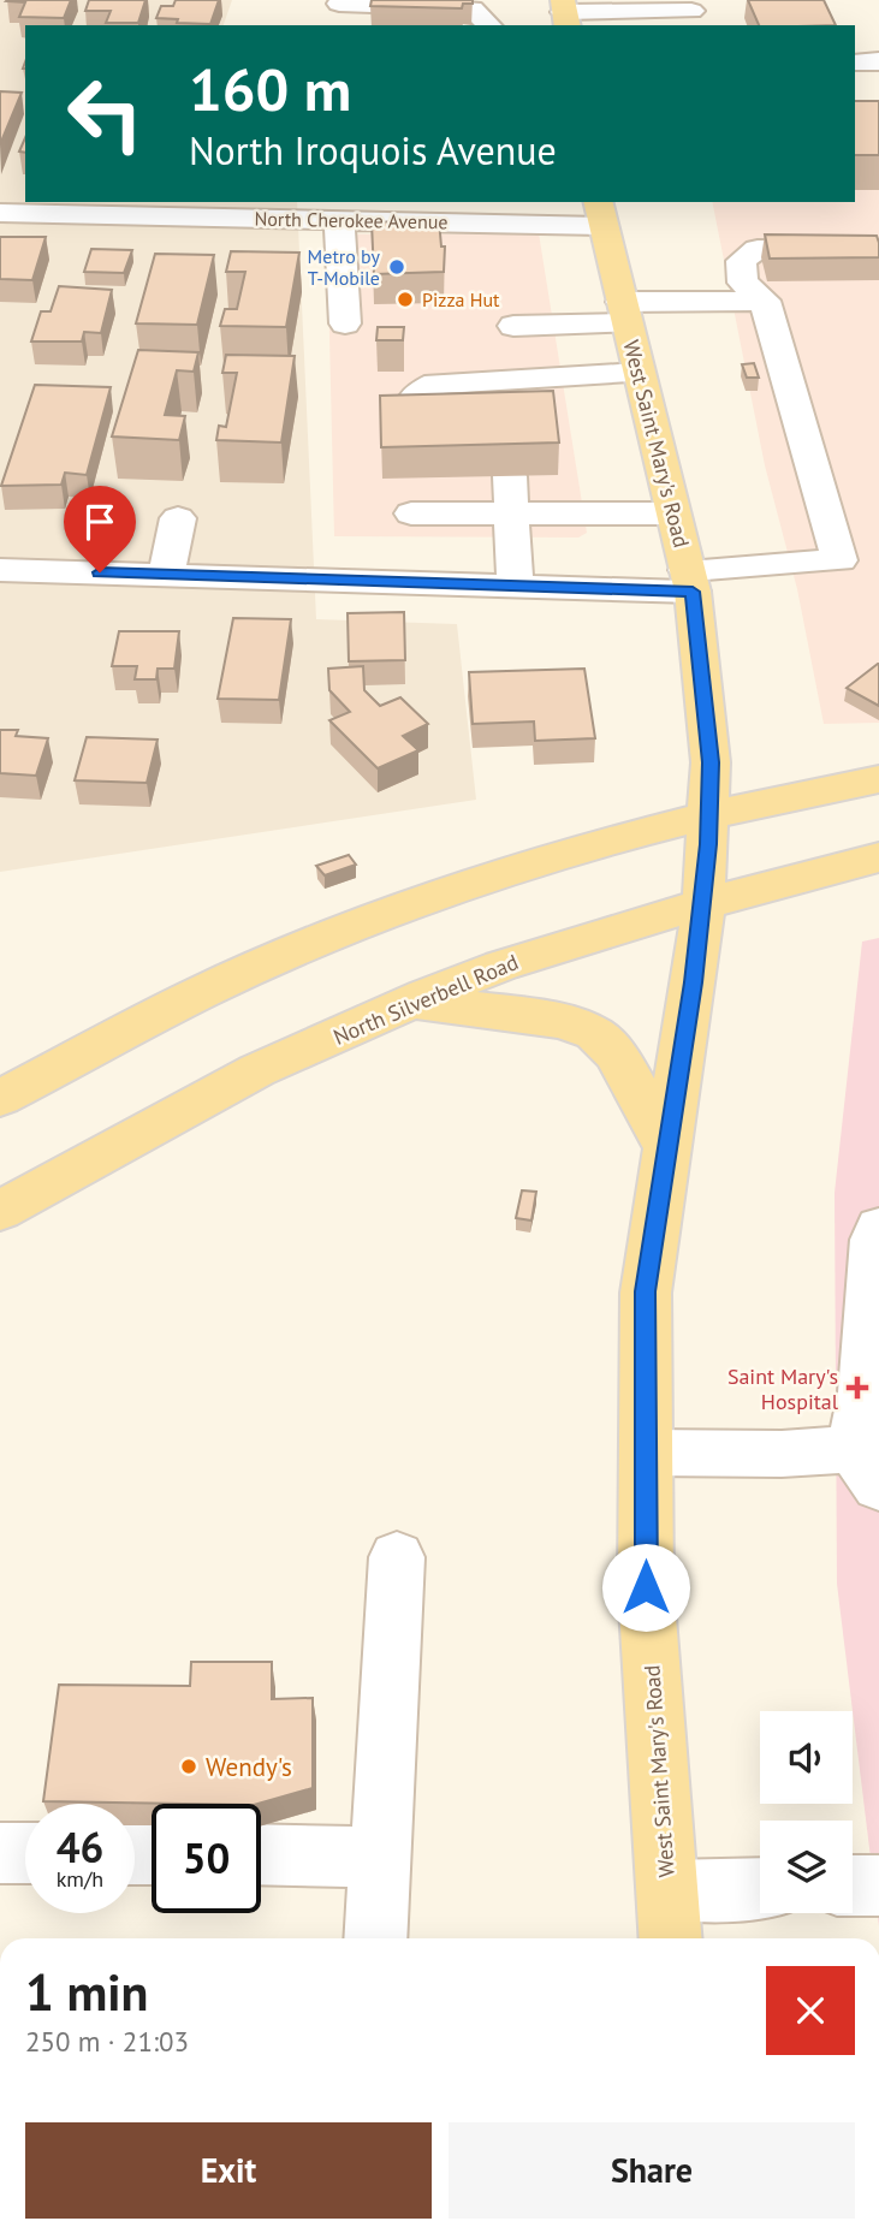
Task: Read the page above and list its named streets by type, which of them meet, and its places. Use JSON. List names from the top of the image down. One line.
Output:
{"streets":{"main road":["West Saint Mary's Road","North Silverbell Road"],"street":["North Cherokee Avenue"]},"crossings":[["North Cherokee Avenue","West Saint Mary's Road"],["West Saint Mary's Road","North Silverbell Road"]],"places":{"other":["Metro by T-Mobile","Pizza Hut","Wendy's"],"health":["Saint Mary's Hospital"]},"page":{"turn":["160 m","North Iroquois Avenue"],"speed":"46 km/h","limit":"50","heading":["1 min","250 m · 21:03"],"buttons":["Exit","Share"]}}
